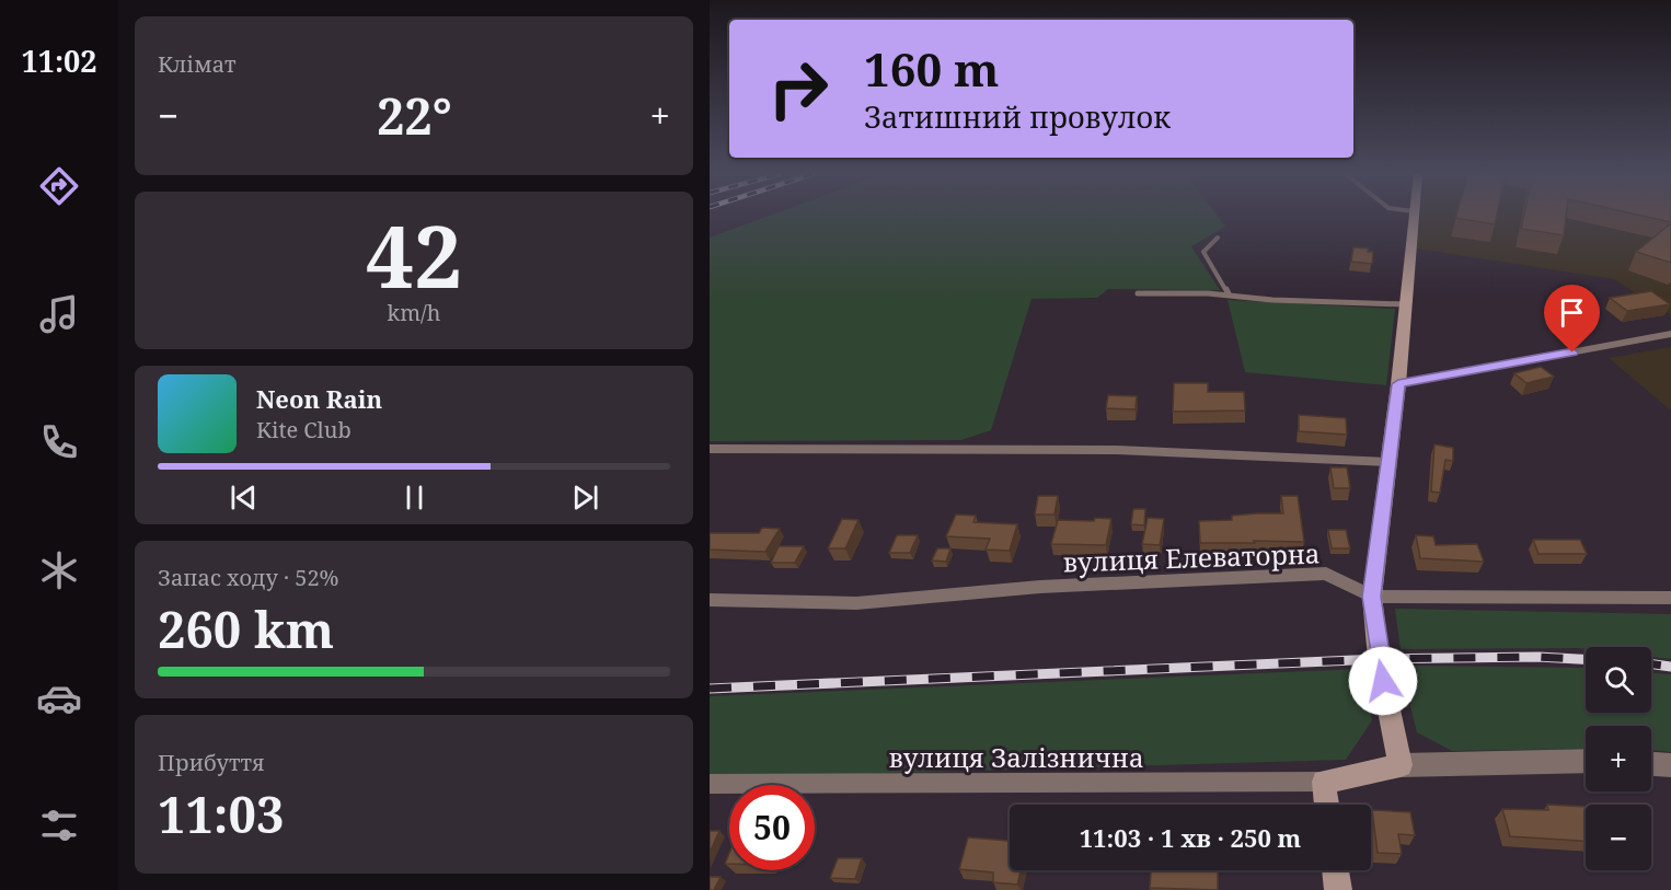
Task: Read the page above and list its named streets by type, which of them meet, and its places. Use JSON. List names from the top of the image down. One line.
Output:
{"streets":{"street":["вулиця Елеваторна","вулиця Залізнична"]},"page":{"tabs":"11:02","tile":["Клімат",["42","km/h"],["Запас ходу · 52%","260 km"],["Прибуття","11:03"]],"turn":["160 m","Затишний провулок"],"heat":["−","22°","+"],"song":["Neon Rain","Kite Club"],"map_buttons":["+","−"],"limit":"50","trip":"11:03 · 1 хв · 250 m"}}
